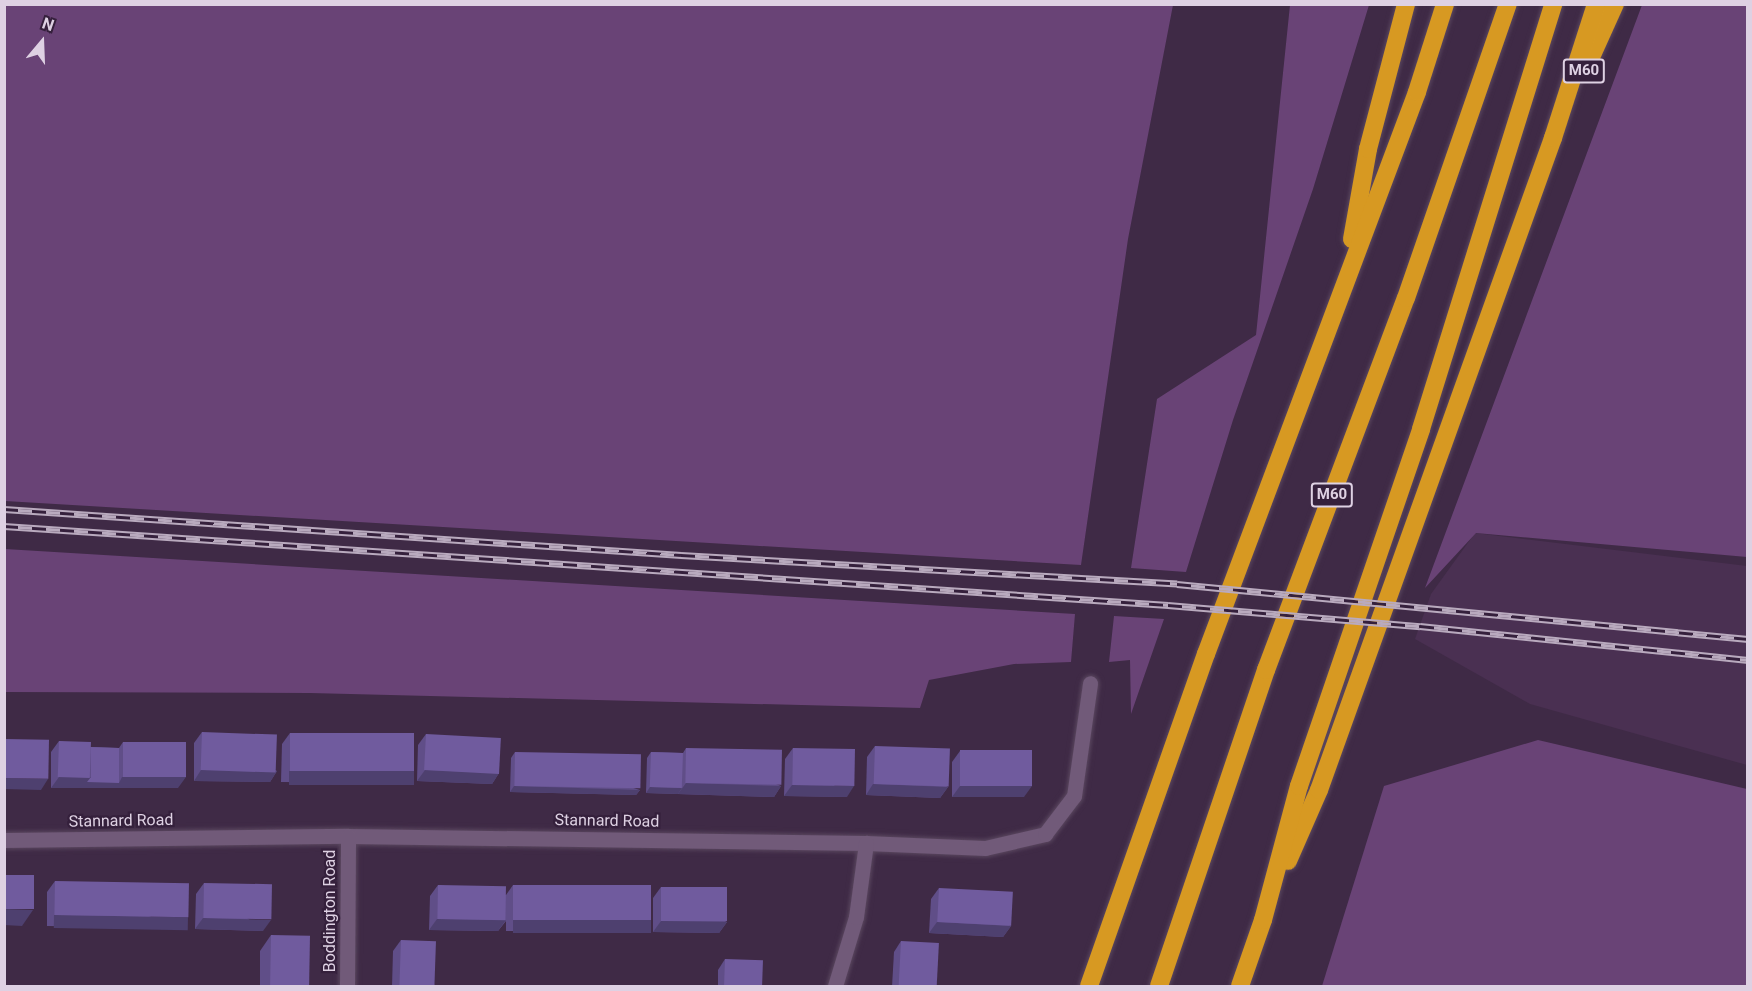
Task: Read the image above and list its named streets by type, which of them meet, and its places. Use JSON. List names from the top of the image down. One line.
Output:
{"streets":{"highway":["M60"],"street":["Stannard Road","Boddington Road"]},"crossings":[["Stannard Road","Boddington Road"]],"north":"top"}
